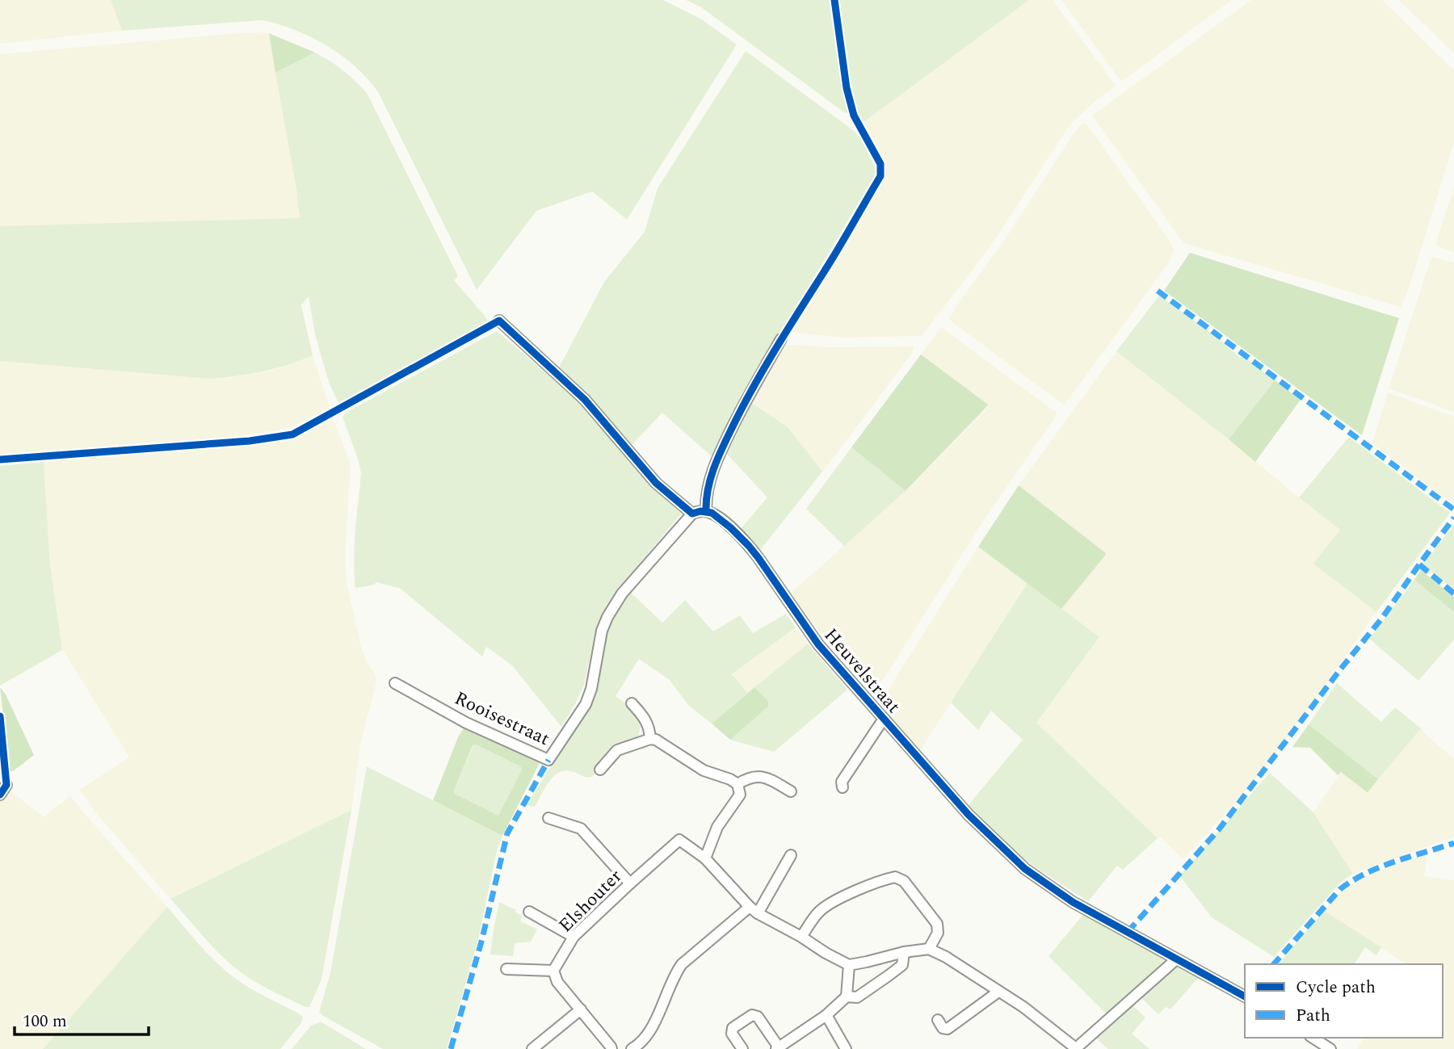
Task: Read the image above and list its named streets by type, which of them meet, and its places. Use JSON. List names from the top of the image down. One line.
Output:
{"streets":{"street":["Heuvelstraat","Rooisestraat","Elshouter"]},"legend":["Cycle path","Path"],"scale_bar":"100 m"}
